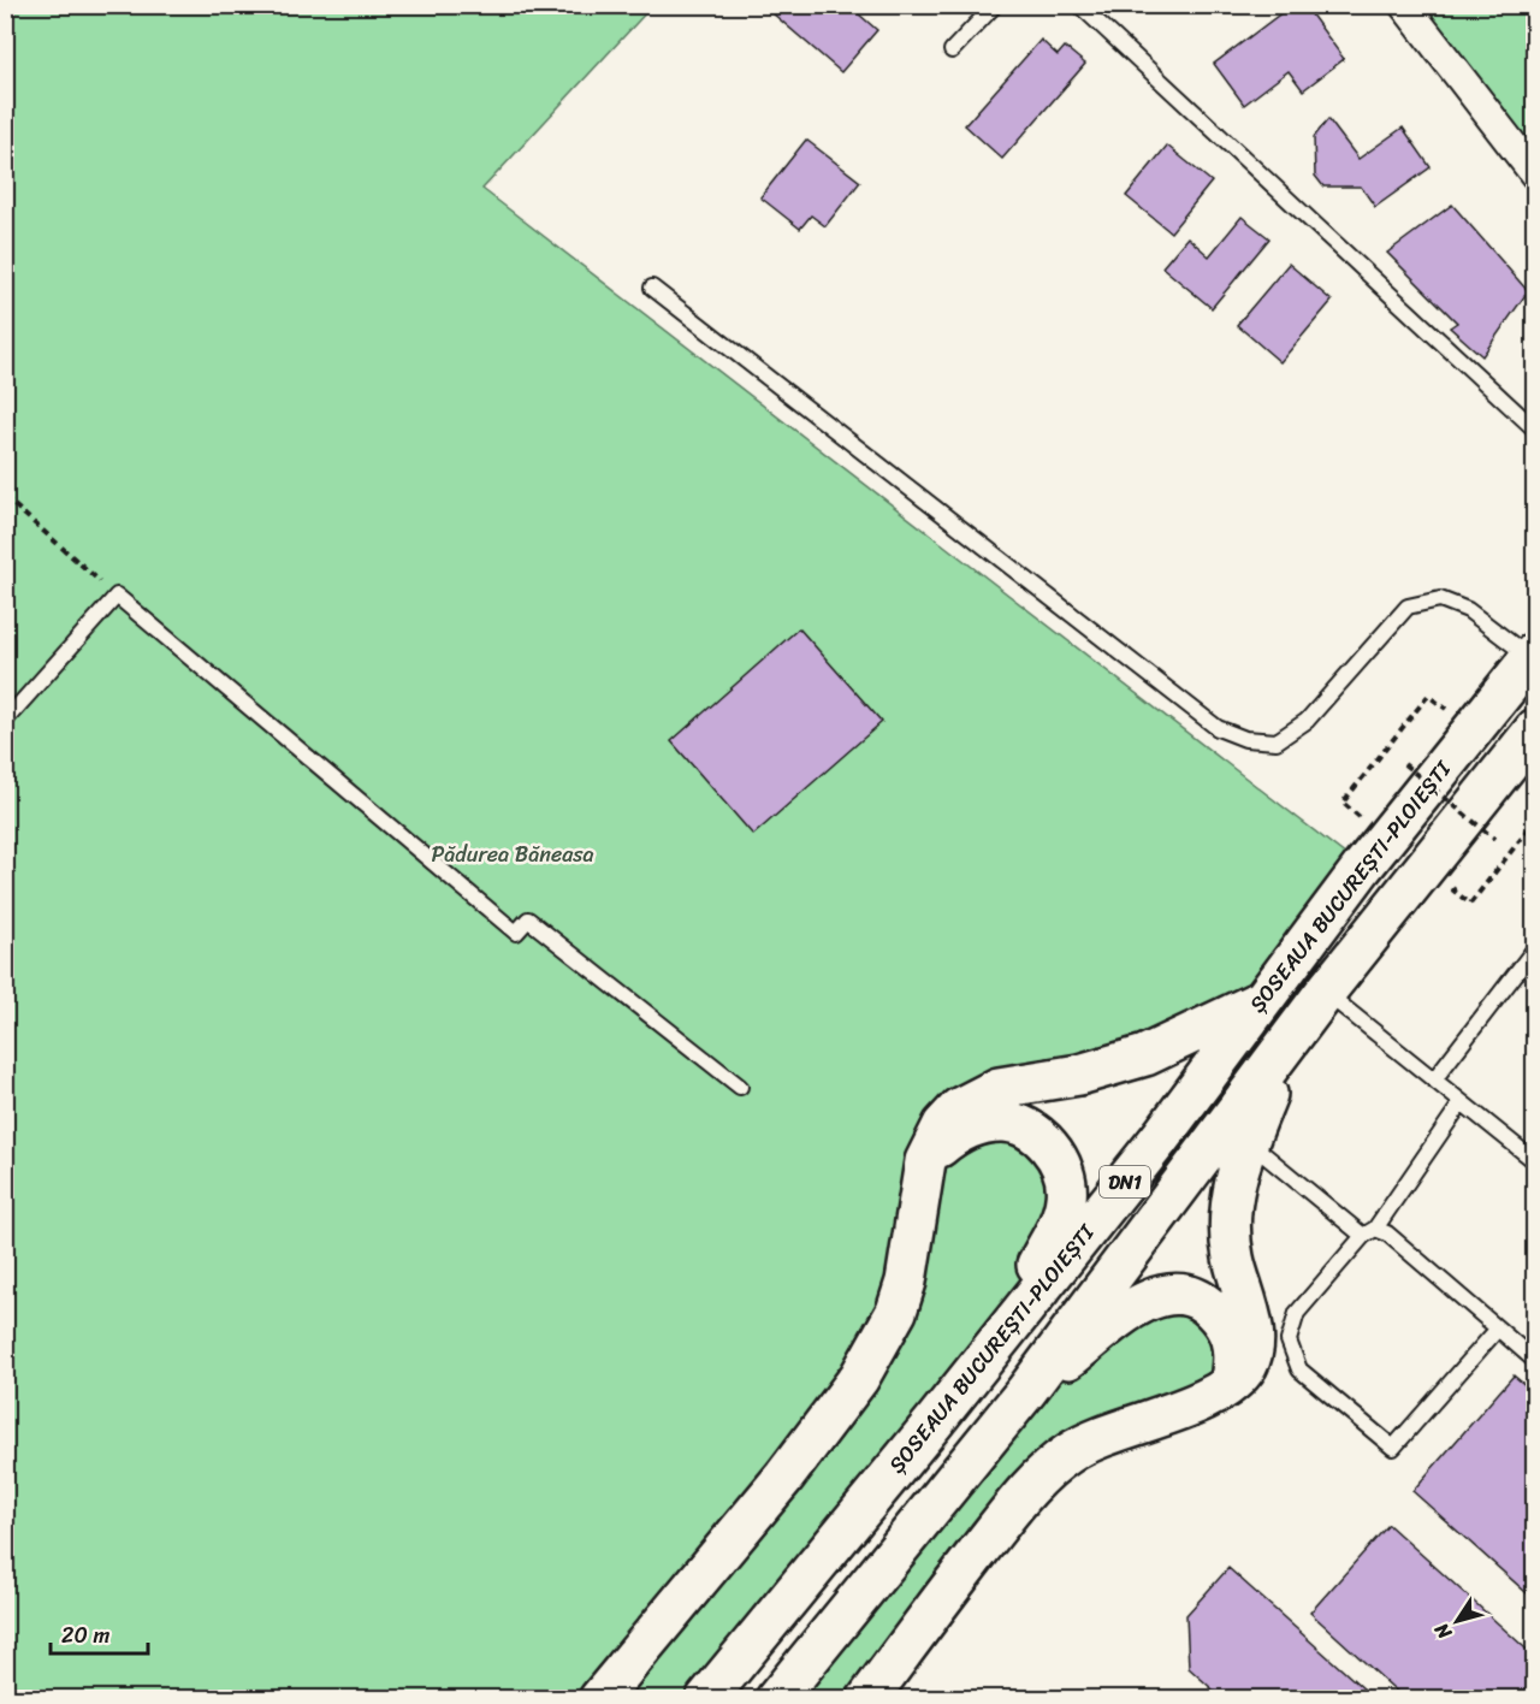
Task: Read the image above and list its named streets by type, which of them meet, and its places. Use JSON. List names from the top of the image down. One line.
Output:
{"streets":{"highway":["ȘOSEAUA BUCUREȘTI-PLOIEȘTI","DN1"]},"parks":["Pădurea Băneasa"],"scale_bar":"20 m","north":"bottom left"}
